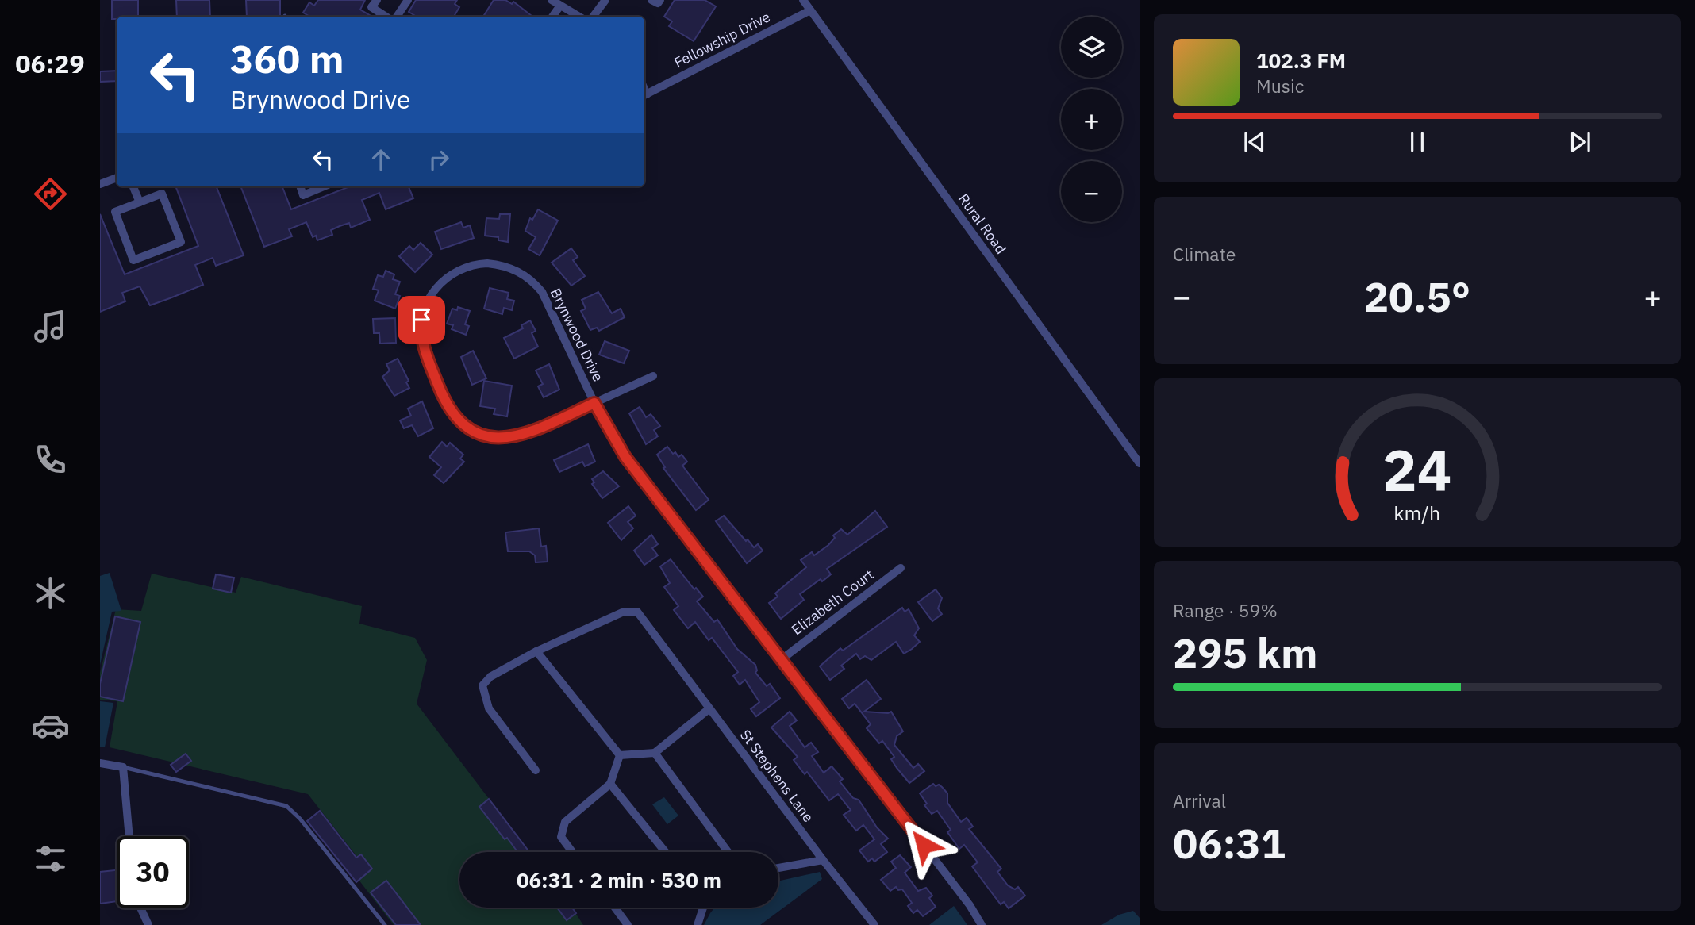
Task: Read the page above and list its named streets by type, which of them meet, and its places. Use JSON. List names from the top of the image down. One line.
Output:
{"streets":{"street":["Fellowship Drive","Rural Road","Brynwood Drive","Elizabeth Court","St Stephens Lane"]},"crossings":[["Fellowship Drive","Rural Road"],["Brynwood Drive","Elizabeth Court"]],"page":{"tabs":"06:29","map_buttons":["+","−"],"turn":["360 m","Brynwood Drive"],"song":["102.3 FM","Music"],"tile":["Climate",["Range · 59%","295 km"],["Arrival","06:31"]],"heat":["−","20.5°","+"],"limit":"30","trip":"06:31 · 2 min · 530 m","gauge":["24","km/h"]}}
